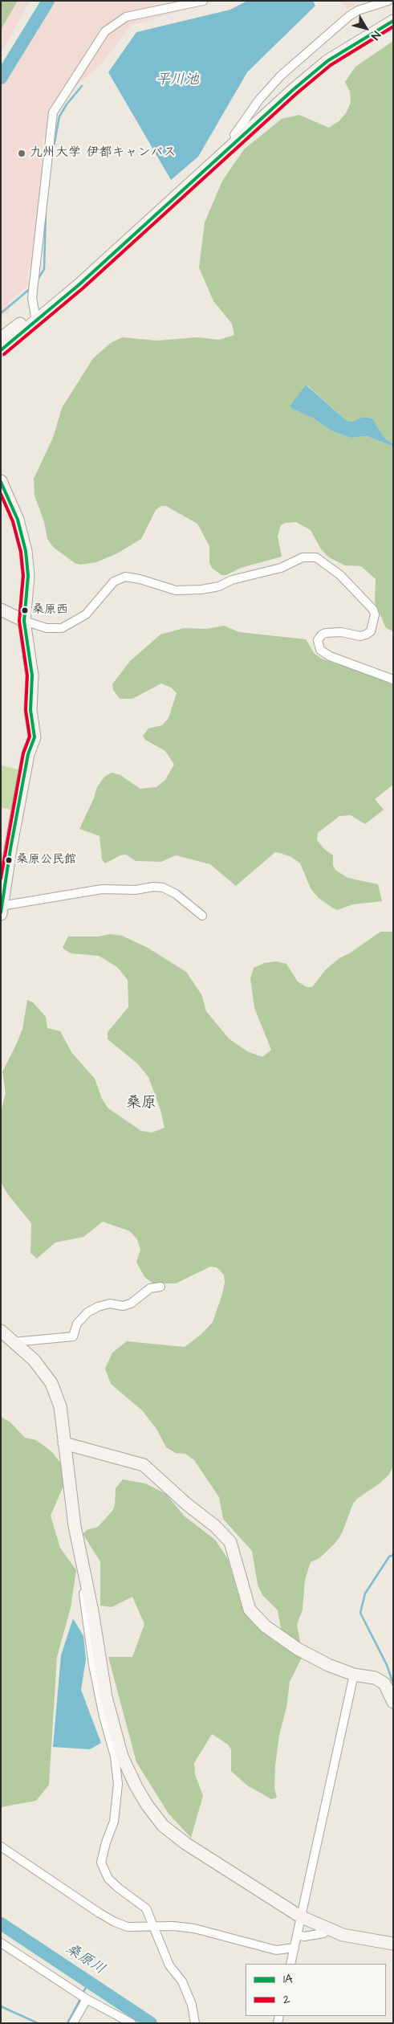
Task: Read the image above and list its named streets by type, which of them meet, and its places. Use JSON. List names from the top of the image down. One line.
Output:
{"districts":["桑原"],"water":["平川池","桑原川"],"places":["九州大学 伊都キャンパス","桑原西","桑原公民館"],"lines":["transit line 1A","transit line 2"],"legend":["1A","2"],"north":"bottom right"}
